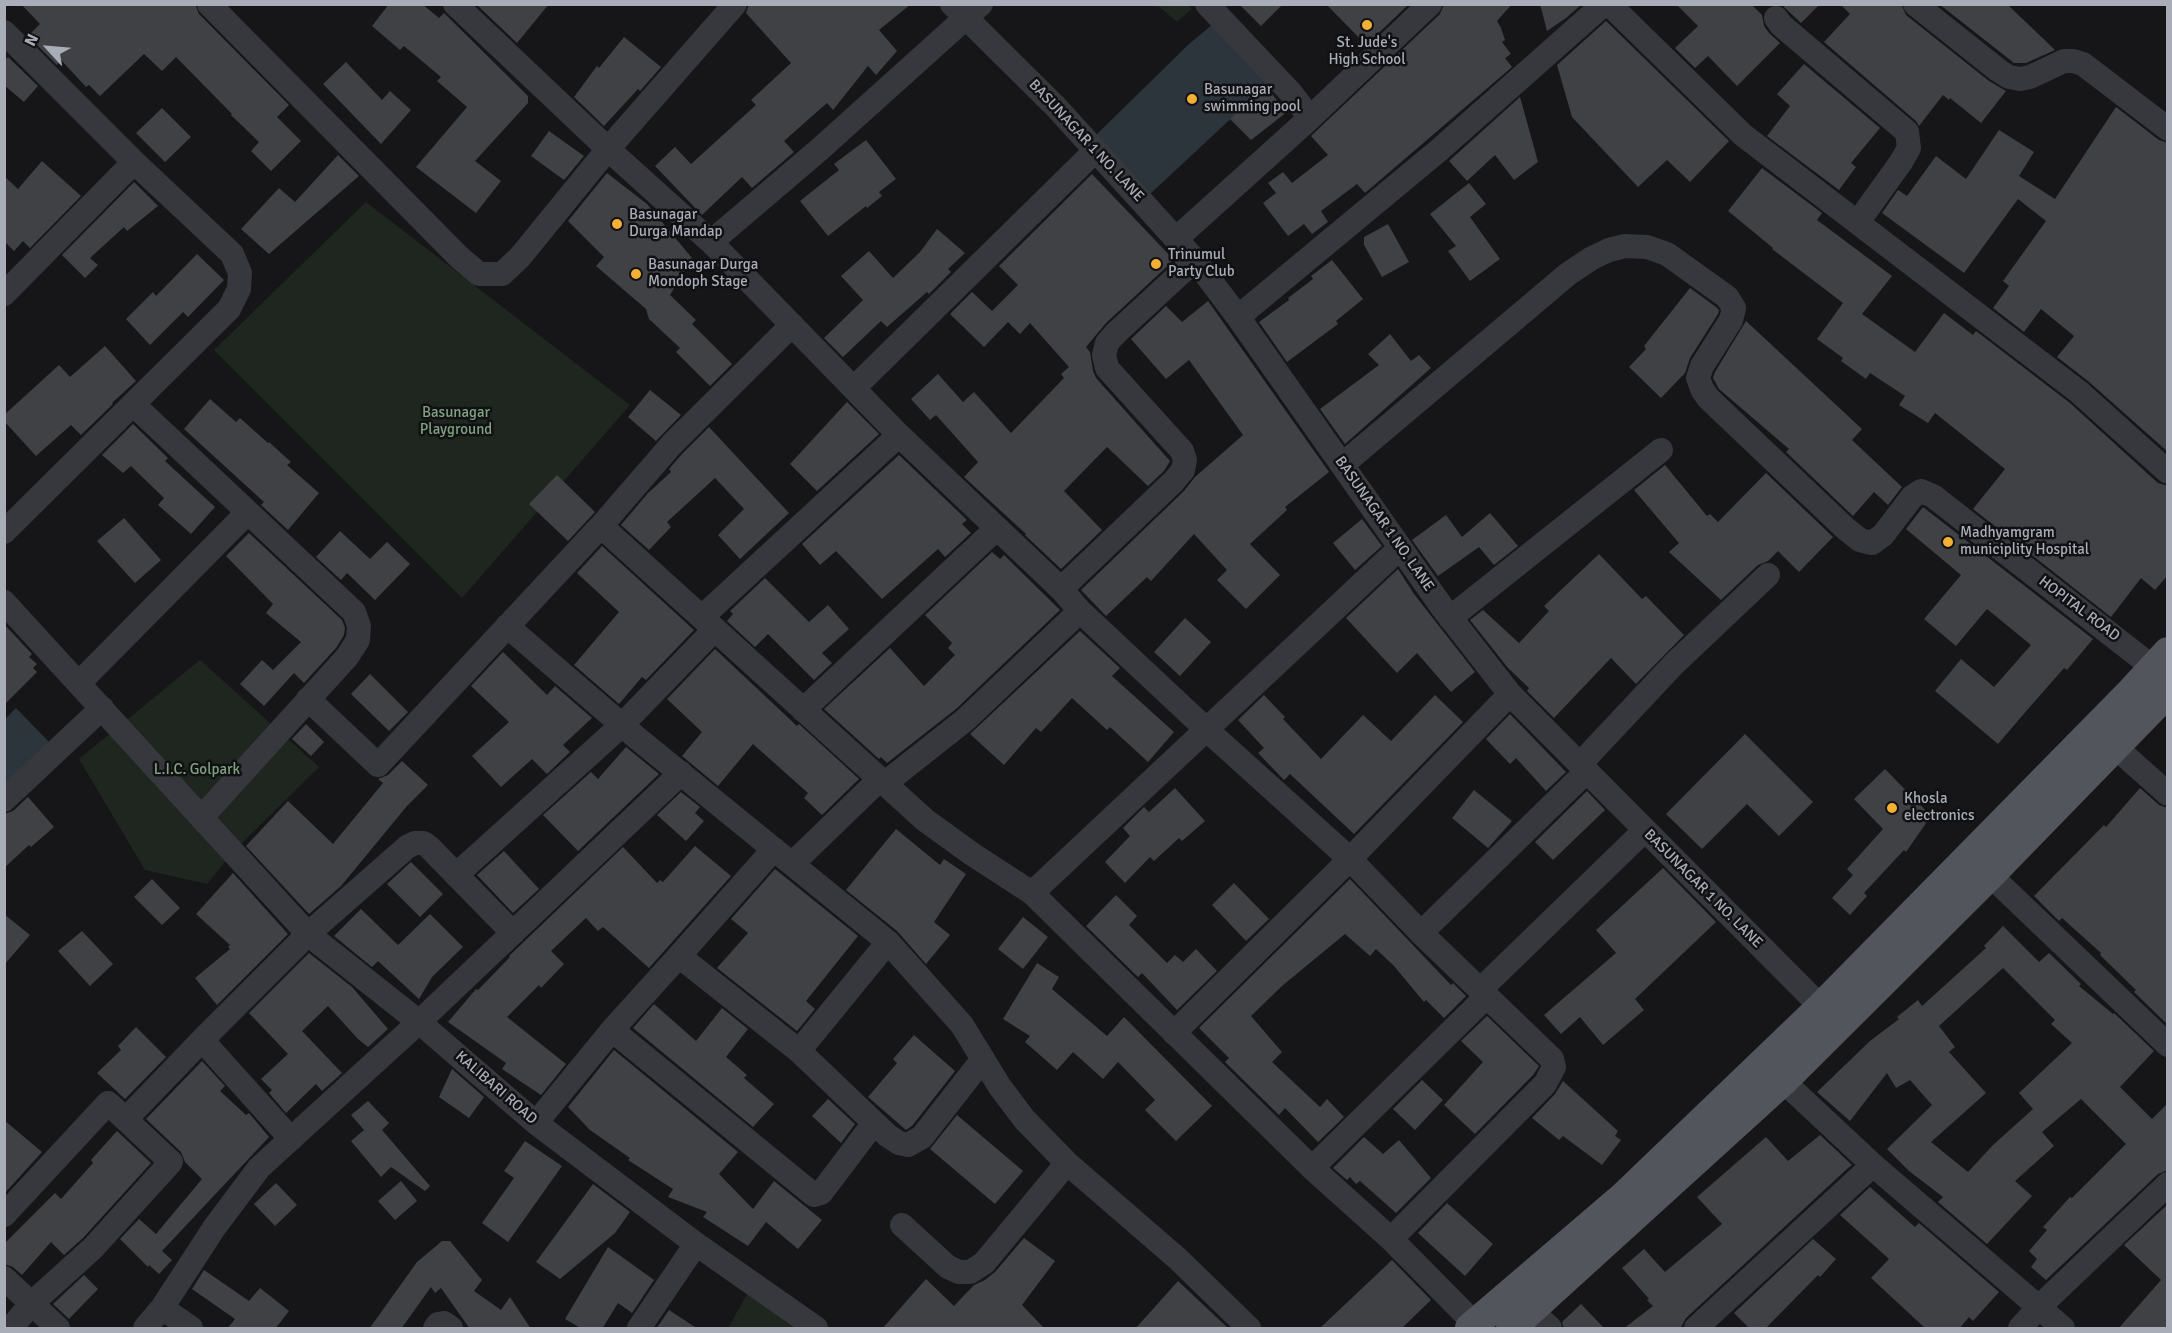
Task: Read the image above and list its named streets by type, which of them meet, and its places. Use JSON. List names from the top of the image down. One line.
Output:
{"streets":{"street":["BASUNAGAR 1 NO. LANE","HOPITAL ROAD","KALIBARI ROAD"]},"crossings":[["BASUNAGAR 1 NO. LANE","HOPITAL ROAD"]],"parks":["Basunagar Playground","L.I.C. Golpark"],"places":["St. Jude's High School","Basunagar swimming pool","Basunagar Durga Mandap","Trinumul Party Club","Basunagar Durga Mondoph Stage","Madhyamgram municiplity Hospital","Khosla electronics"],"north":"top left"}
